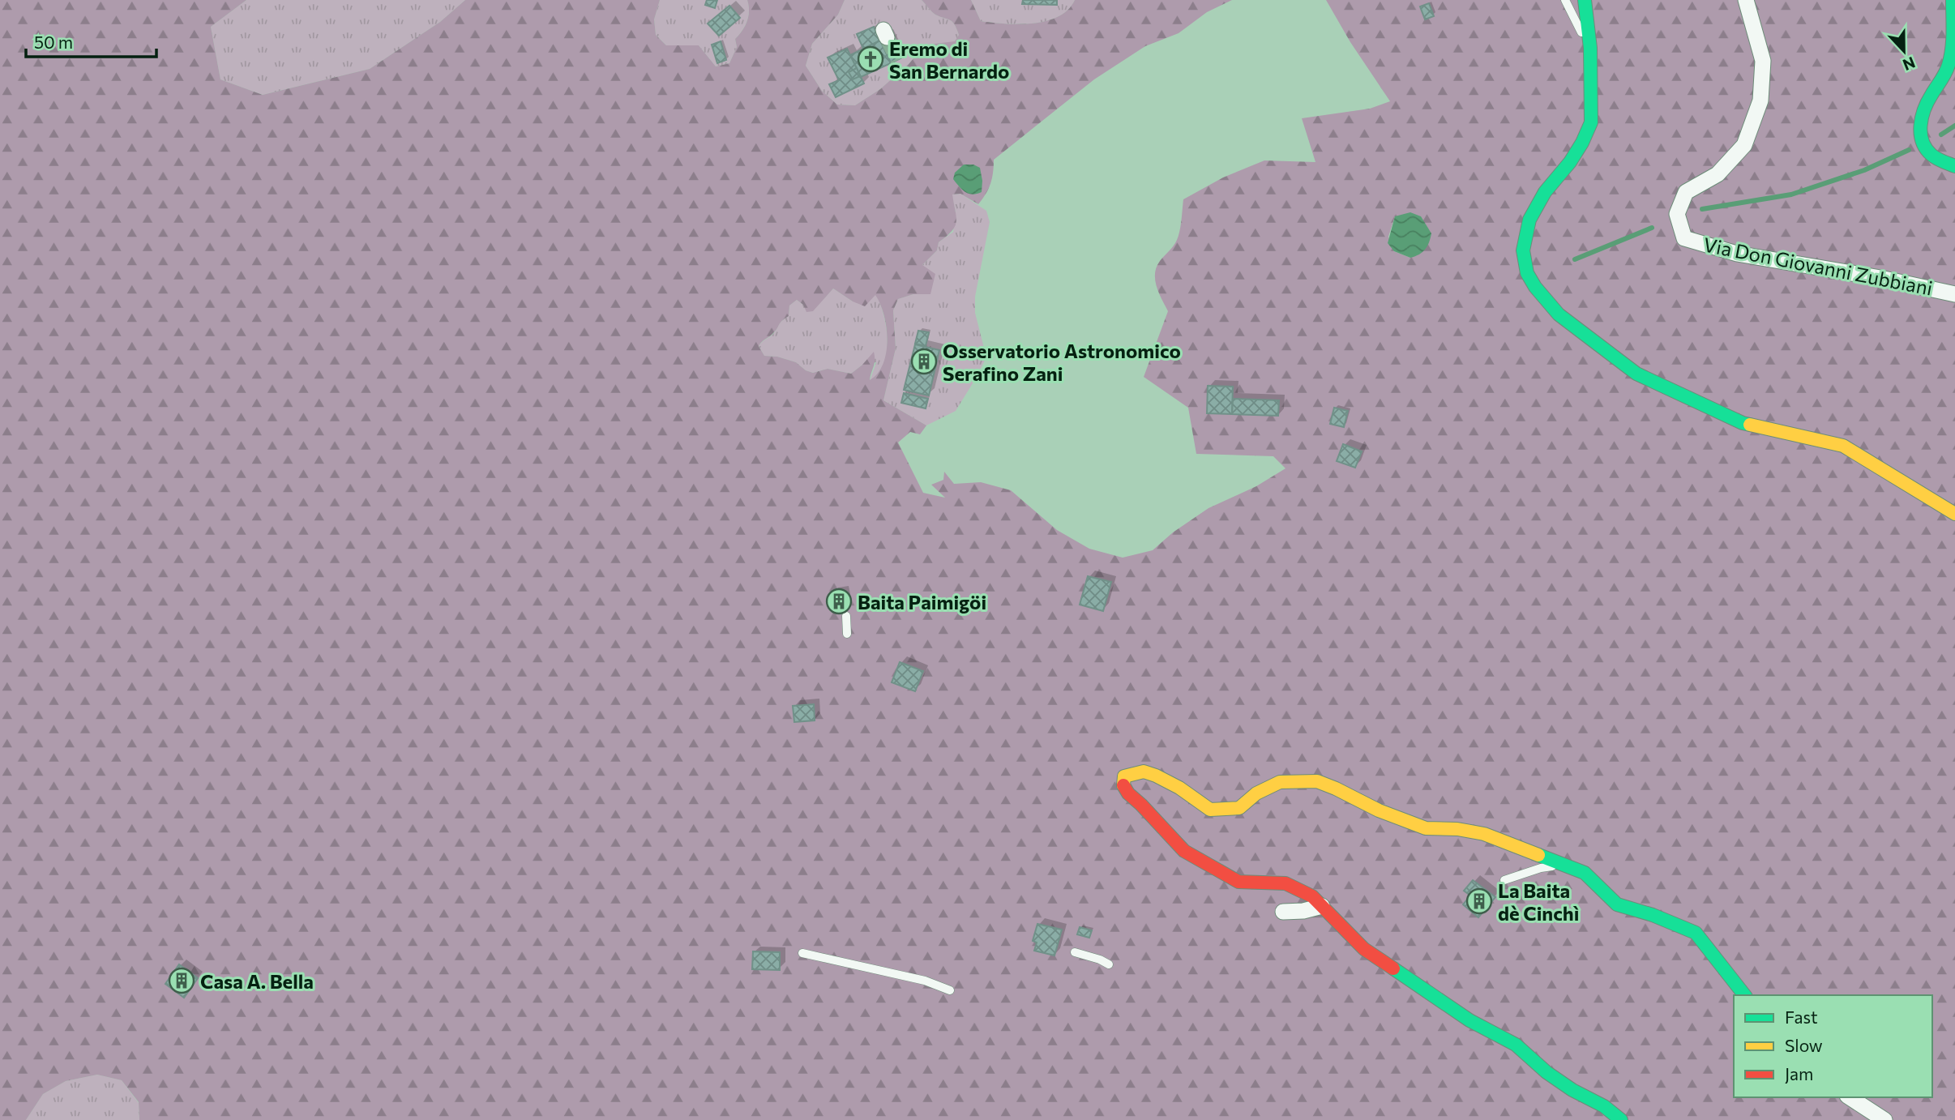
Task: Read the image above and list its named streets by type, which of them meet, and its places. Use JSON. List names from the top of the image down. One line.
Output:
{"streets":{"street":["Via Don Giovanni Zubbiani"]},"places":{"church":["Eremo di San Bernardo"],"building":["Osservatorio Astronomico Serafino Zani","Baita Paimigöi","La Baita dè Cinchì","Casa A. Bella"]},"legend":["Fast","Slow","Jam"],"scale_bar":"50 m","north":"bottom"}
